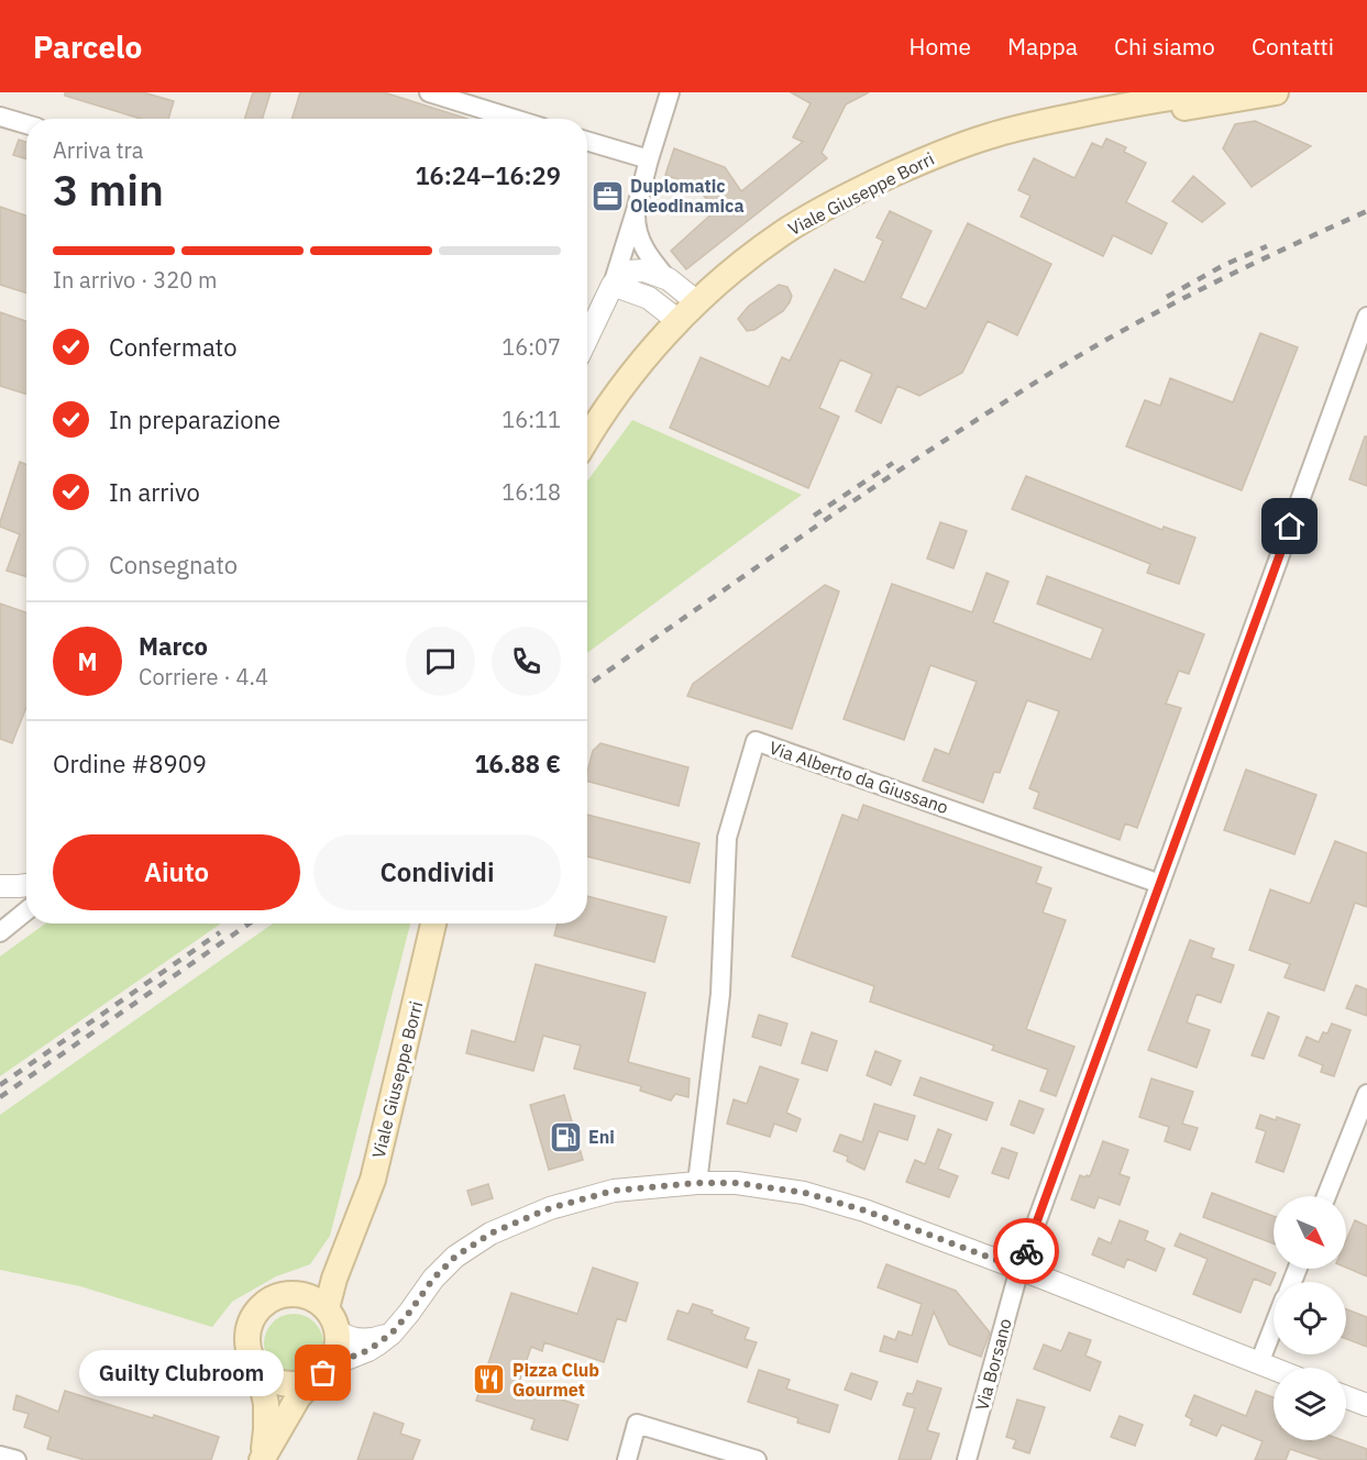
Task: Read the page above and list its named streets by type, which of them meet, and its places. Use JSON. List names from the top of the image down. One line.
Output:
{"streets":{"main road":["Viale Giuseppe Borri"],"street":["Via Alberto da Giussano","Via Borsano"]},"crossings":[["Via Alberto da Giussano","Via Borsano"]],"places":{"office":["Duplomatic Oleodinamica"],"fuel station":["Eni"],"other":["Guilty Clubroom"],"restaurant":["Pizza Club Gourmet"]},"north":"bottom right","page":{"header":"Parcelo","nav":["Home","Mappa","Chi siamo","Contatti"],"heading":["3 min","Arriva tra","16:24–16:29"],"panel":["Marco","Corriere · 4.4","Ordine #8909","16.88 €"],"bar":"In arrivo · 320 m","list":[["Confermato","16:07"],["In preparazione","16:11"],["In arrivo","16:18"],"Consegnato"],"round":"M","buttons":["Aiuto","Condividi"],"bubble":"Guilty Clubroom"}}
